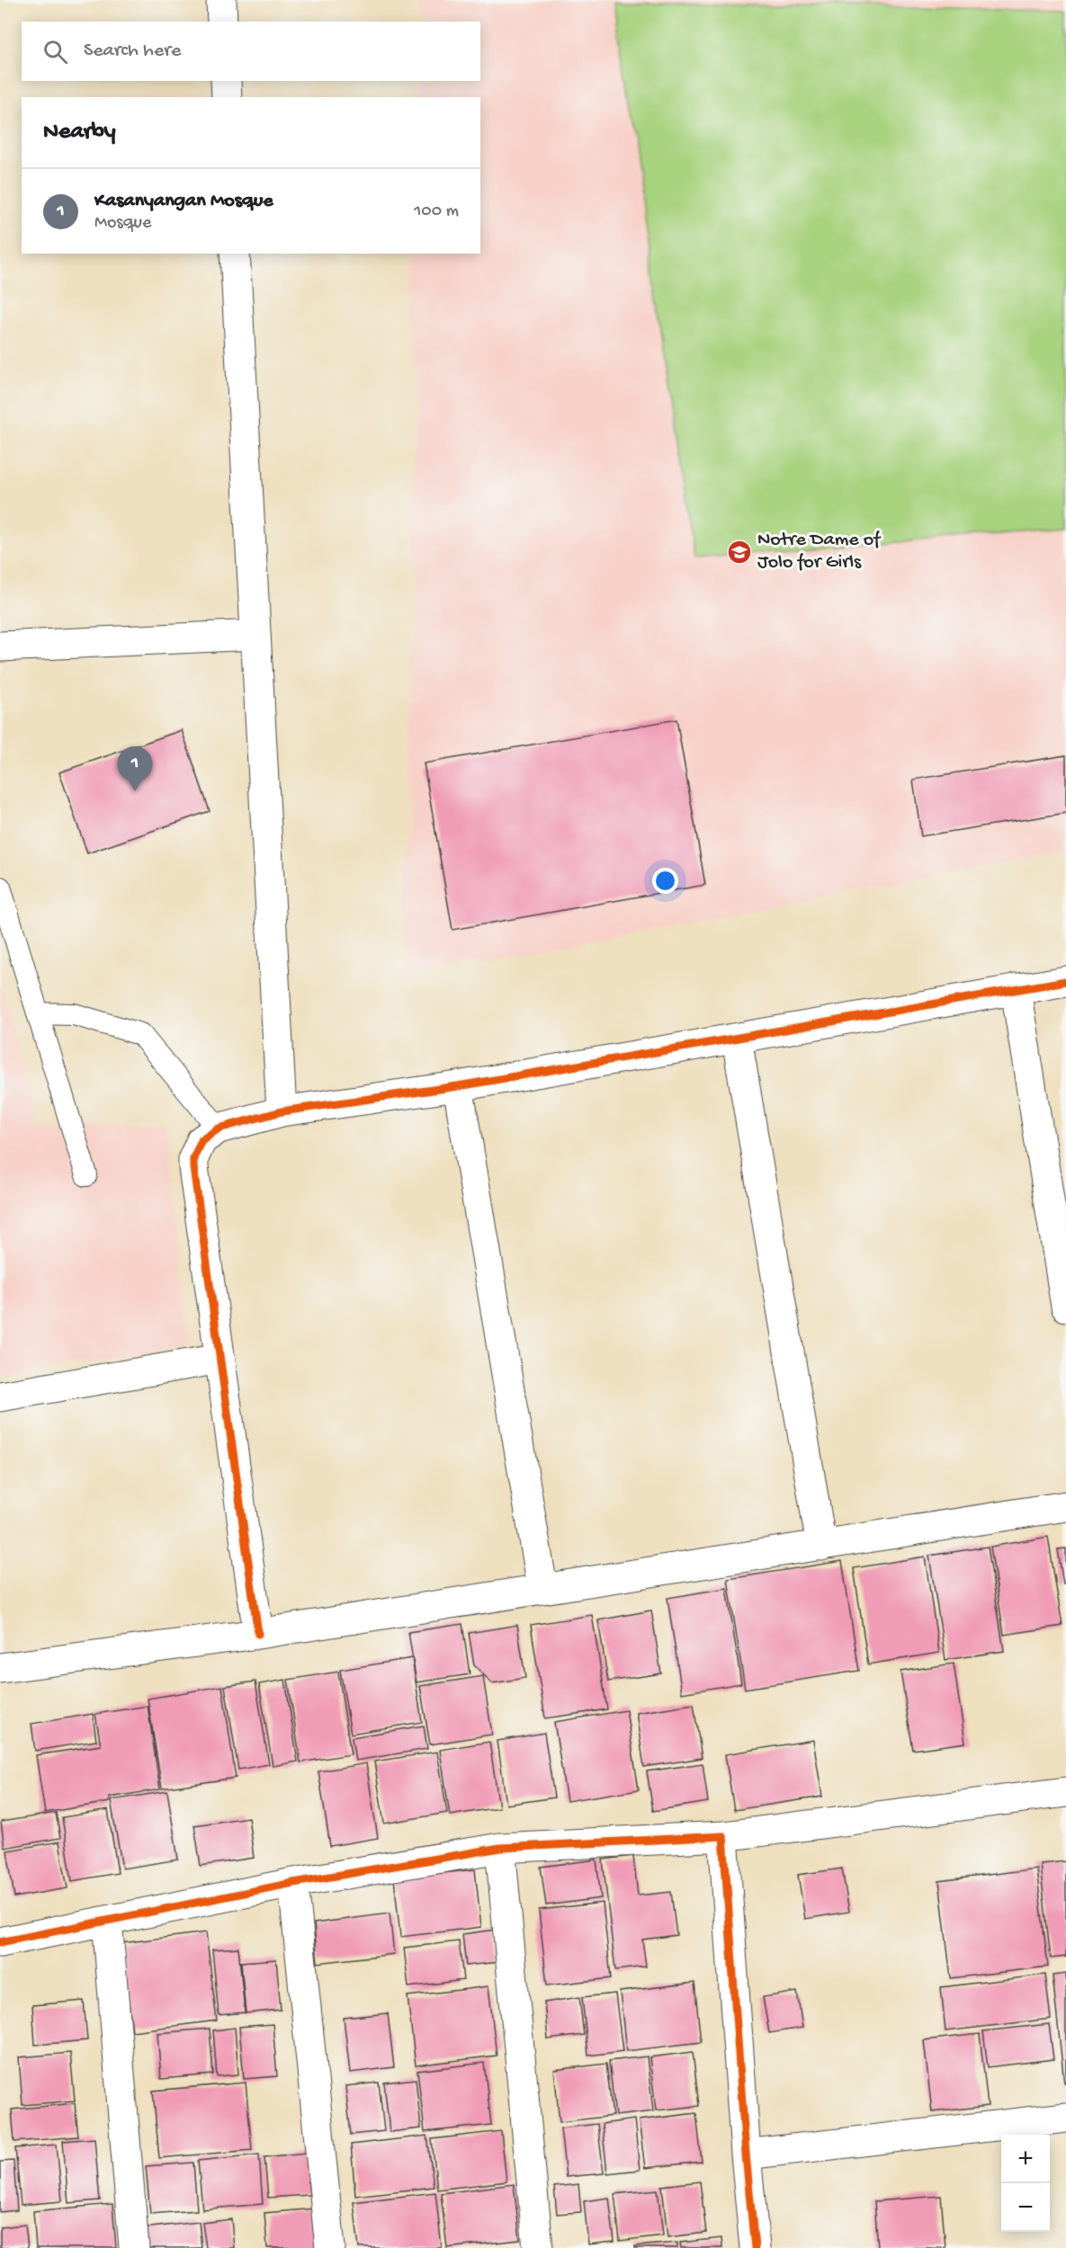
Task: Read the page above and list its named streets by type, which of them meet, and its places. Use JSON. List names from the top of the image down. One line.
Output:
{"places":{"school or university":["Notre Dame of Jolo for Girls"]},"page":{"search":"Search here","heading":"Nearby","list":[{"mark":"1","name":"Kasanyangan Mosque","note":"Mosque","value":"100 m"}],"pins":"1","map_buttons":["+","−"]}}
